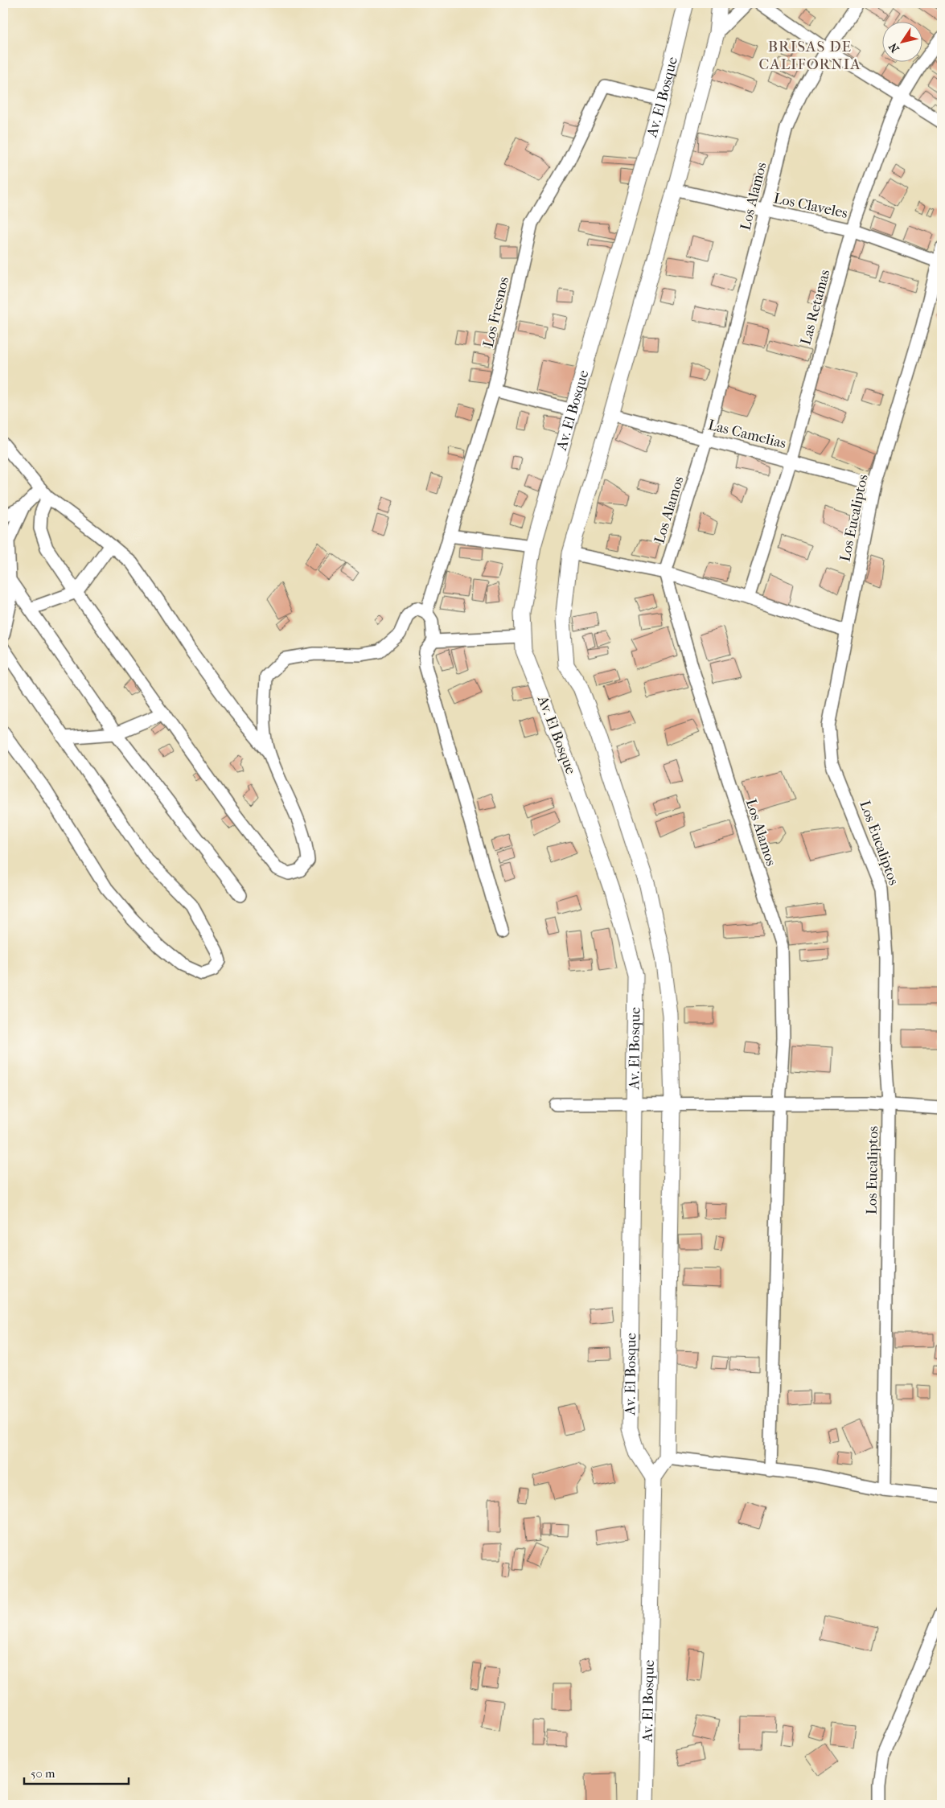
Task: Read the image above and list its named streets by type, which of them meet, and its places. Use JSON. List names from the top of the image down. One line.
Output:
{"streets":{"street":["Av. El Bosque","Los Alamos","Los Claveles","Las Retamas","Los Fresnos","Las Camelias","Los Eucaliptos"]},"crossings":[["Av. El Bosque","Los Fresnos"],["Los Alamos","Los Claveles"],["Los Alamos","Las Camelias"],["Los Claveles","Las Retamas"],["Los Claveles","Los Eucaliptos"],["Las Retamas","Las Camelias"],["Las Camelias","Los Eucaliptos"]],"districts":["BRISAS DE CALIFORNIA"],"scale_bar":"50 m","north":"bottom left"}
